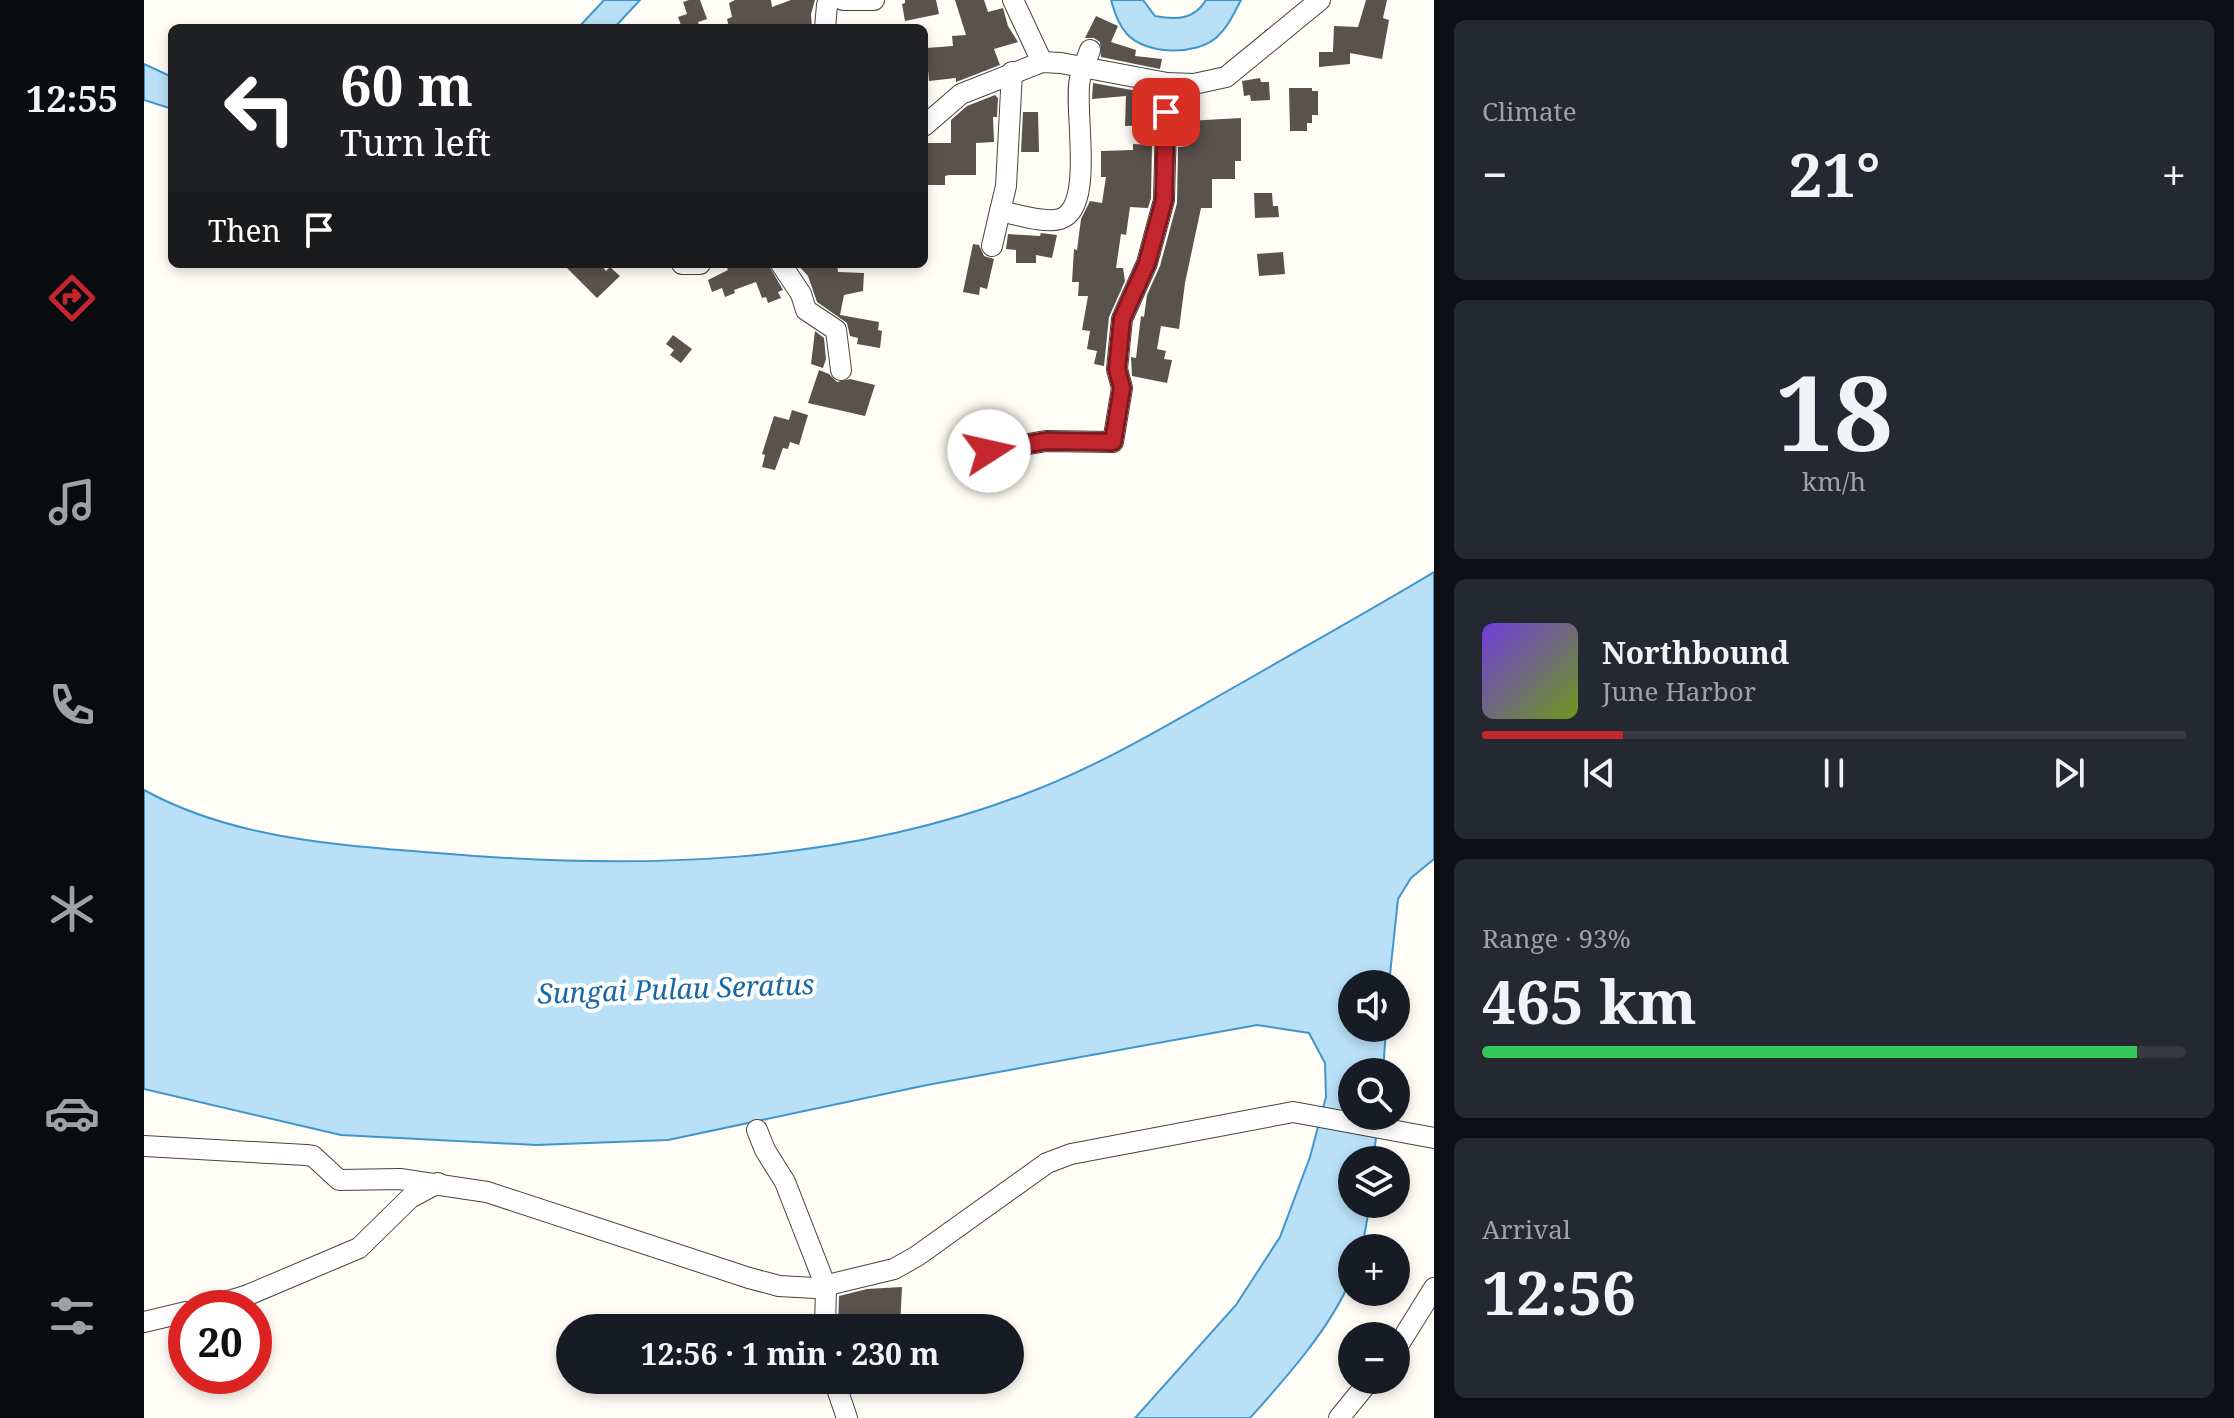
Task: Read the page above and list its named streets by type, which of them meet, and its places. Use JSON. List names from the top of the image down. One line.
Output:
{"water":["Sungai Pulau Seratus"],"page":{"tabs":"12:55","tile":["Climate",["18","km/h"],["Range · 93%","465 km"],["Arrival","12:56"]],"turn":["60 m","Turn left"],"heat":["−","21°","+"],"then":"Then","song":["Northbound","June Harbor"],"map_buttons":["+","−"],"limit":"20","trip":"12:56 · 1 min · 230 m"}}
